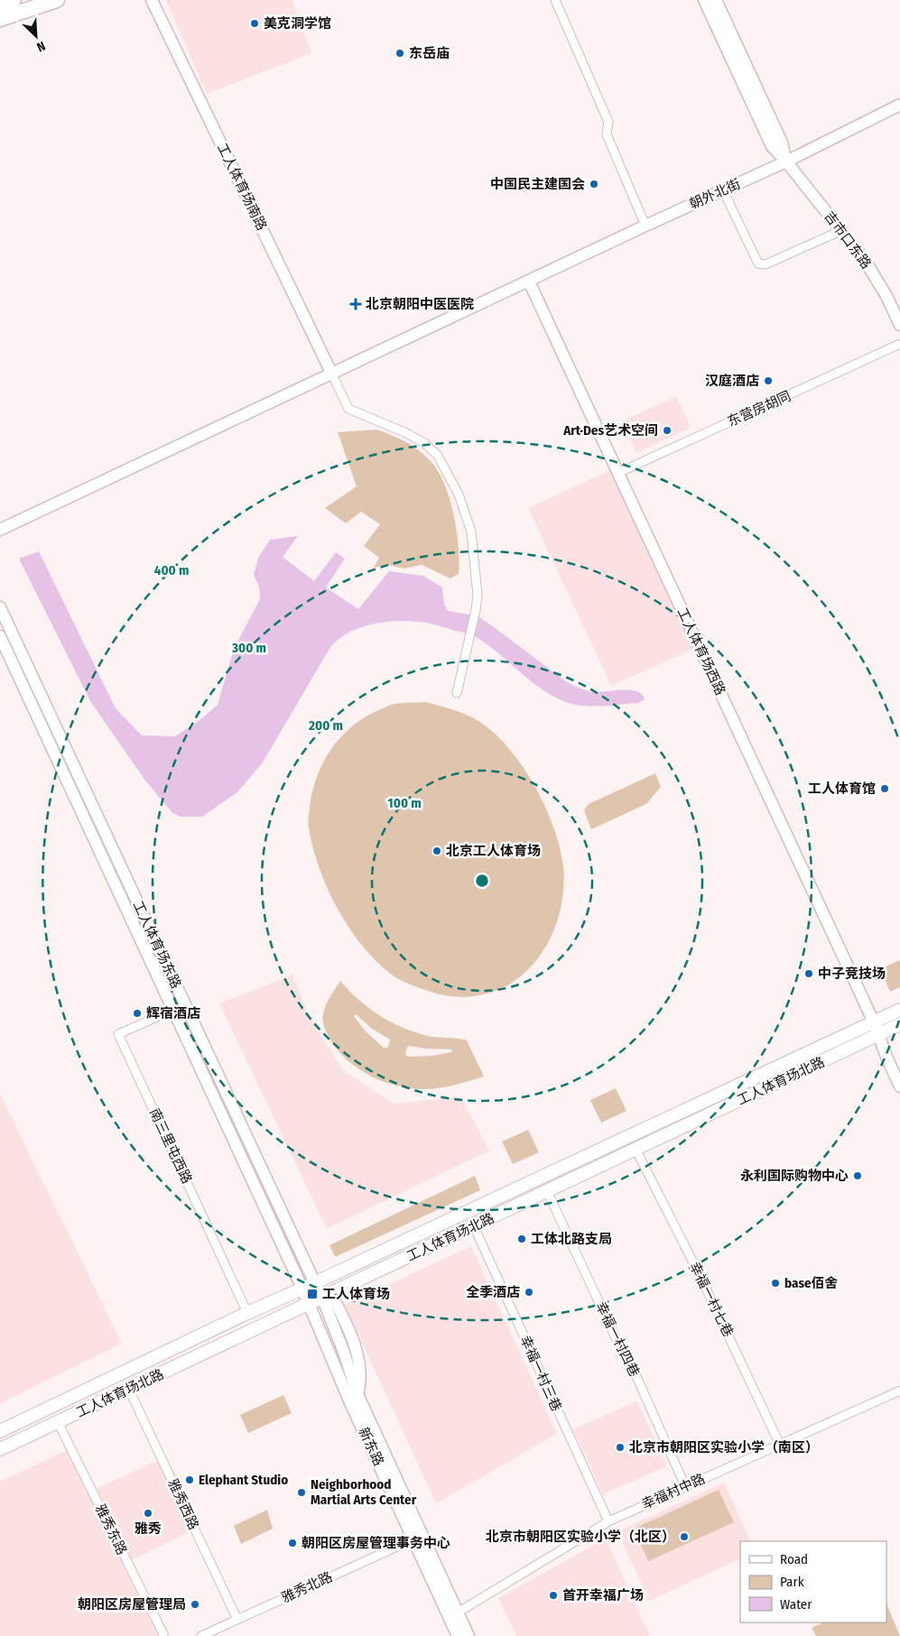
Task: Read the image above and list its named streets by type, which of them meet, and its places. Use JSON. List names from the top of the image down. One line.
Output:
{"streets":{"main road":["工人体育场南路","朝外北街","吉市口东路","工人体育场西路","工人体育场东路","工人体育场北路","新东路"],"street":["东营房胡同","南三里屯西路","幸福一村七巷","幸福一村四巷","幸福一村三巷","幸福村中路","雅秀西路","雅秀东路","雅秀北路"]},"crossings":[["朝外北街","吉市口东路"],["朝外北街","工人体育场西路"],["东营房胡同","工人体育场西路"],["工人体育场西路","工人体育场北路"],["工人体育场东路","工人体育场北路"],["工人体育场东路","南三里屯西路"],["工人体育场东路","新东路"],["工人体育场北路","南三里屯西路"],["工人体育场北路","幸福一村四巷"],["工人体育场北路","幸福一村三巷"],["工人体育场北路","新东路"],["工人体育场北路","雅秀西路"],["工人体育场北路","雅秀东路"],["幸福一村七巷","幸福村中路"],["幸福一村四巷","幸福村中路"],["幸福一村三巷","幸福村中路"],["新东路","幸福村中路"],["新东路","雅秀北路"],["雅秀西路","雅秀北路"]],"places":{"other":["美克洞学馆","东岳庙","中国民主建国会","汉庭酒店","Art·Des艺术空间","工人体育馆","北京工人体育场","中子竞技场","辉宿酒店","永利国际购物中心","工体北路支局","base佰舍","全季酒店","北京市朝阳区实验小学（南区）","Elephant Studio","Neighborhood Martial Arts Center","雅秀","北京市朝阳区实验小学（北区）","朝阳区房屋管理事务中心","首开幸福广场","朝阳区房屋管理局"],"health":["北京朝阳中医医院"],"transit":["工人体育场"]},"legend":["Road","Park","Water"],"north":"bottom right","rings":["400 m","300 m","200 m","100 m"]}
